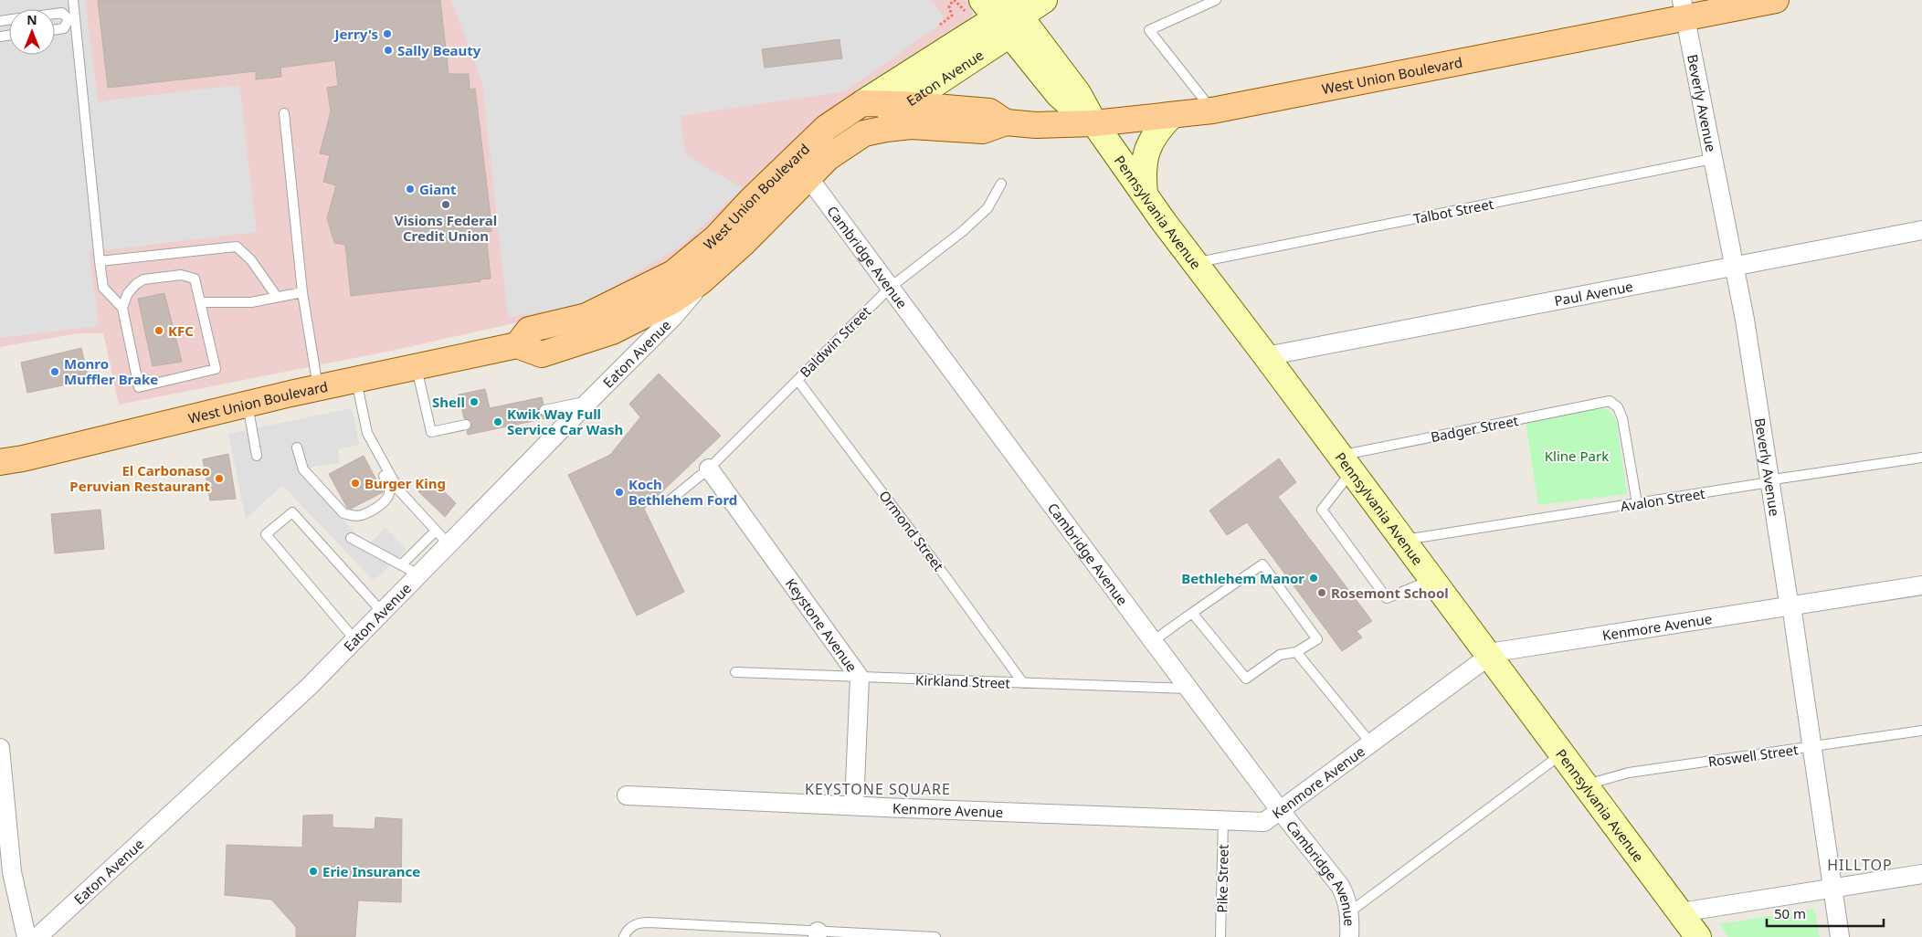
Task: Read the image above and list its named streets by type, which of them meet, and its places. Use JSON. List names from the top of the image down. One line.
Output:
{"streets":{"main road":["West Union Boulevard"],"street":["Eaton Avenue","Beverly Avenue","Pennsylvania Avenue","Cambridge Avenue","Paul Avenue","Keystone Avenue","Kenmore Avenue"],"lane":["Talbot Street","Baldwin Street","Badger Street","Avalon Street","Ormond Street","Kirkland Street","Roswell Street","Pike Street"]},"crossings":[["West Union Boulevard","Eaton Avenue"],["West Union Boulevard","Beverly Avenue"],["West Union Boulevard","Pennsylvania Avenue"],["West Union Boulevard","Cambridge Avenue"],["Eaton Avenue","Pennsylvania Avenue"],["Beverly Avenue","Talbot Street"],["Beverly Avenue","Paul Avenue"],["Beverly Avenue","Avalon Street"],["Beverly Avenue","Kenmore Avenue"],["Beverly Avenue","Roswell Street"],["Talbot Street","Pennsylvania Avenue"],["Pennsylvania Avenue","Paul Avenue"],["Pennsylvania Avenue","Badger Street"],["Pennsylvania Avenue","Avalon Street"],["Pennsylvania Avenue","Kenmore Avenue"],["Pennsylvania Avenue","Roswell Street"],["Cambridge Avenue","Baldwin Street"],["Cambridge Avenue","Kenmore Avenue"],["Cambridge Avenue","Kirkland Street"],["Baldwin Street","Ormond Street"],["Baldwin Street","Keystone Avenue"],["Badger Street","Avalon Street"],["Ormond Street","Kirkland Street"],["Keystone Avenue","Kenmore Avenue"],["Keystone Avenue","Kirkland Street"],["Kenmore Avenue","Pike Street"]],"districts":["KEYSTONE SQUARE","HILLTOP"],"parks":["Kline Park"],"places":["Jerry's","Sally Beauty","Giant","Visions Federal Credit Union","KFC","Monro Muffler Brake","Shell","Kwik Way Full Service Car Wash","El Carbonaso Peruvian Restaurant","Burger King","Koch Bethlehem Ford","Bethlehem Manor","Rosemont School","Erie Insurance"],"scale_bar":"50 m","north":"top"}
